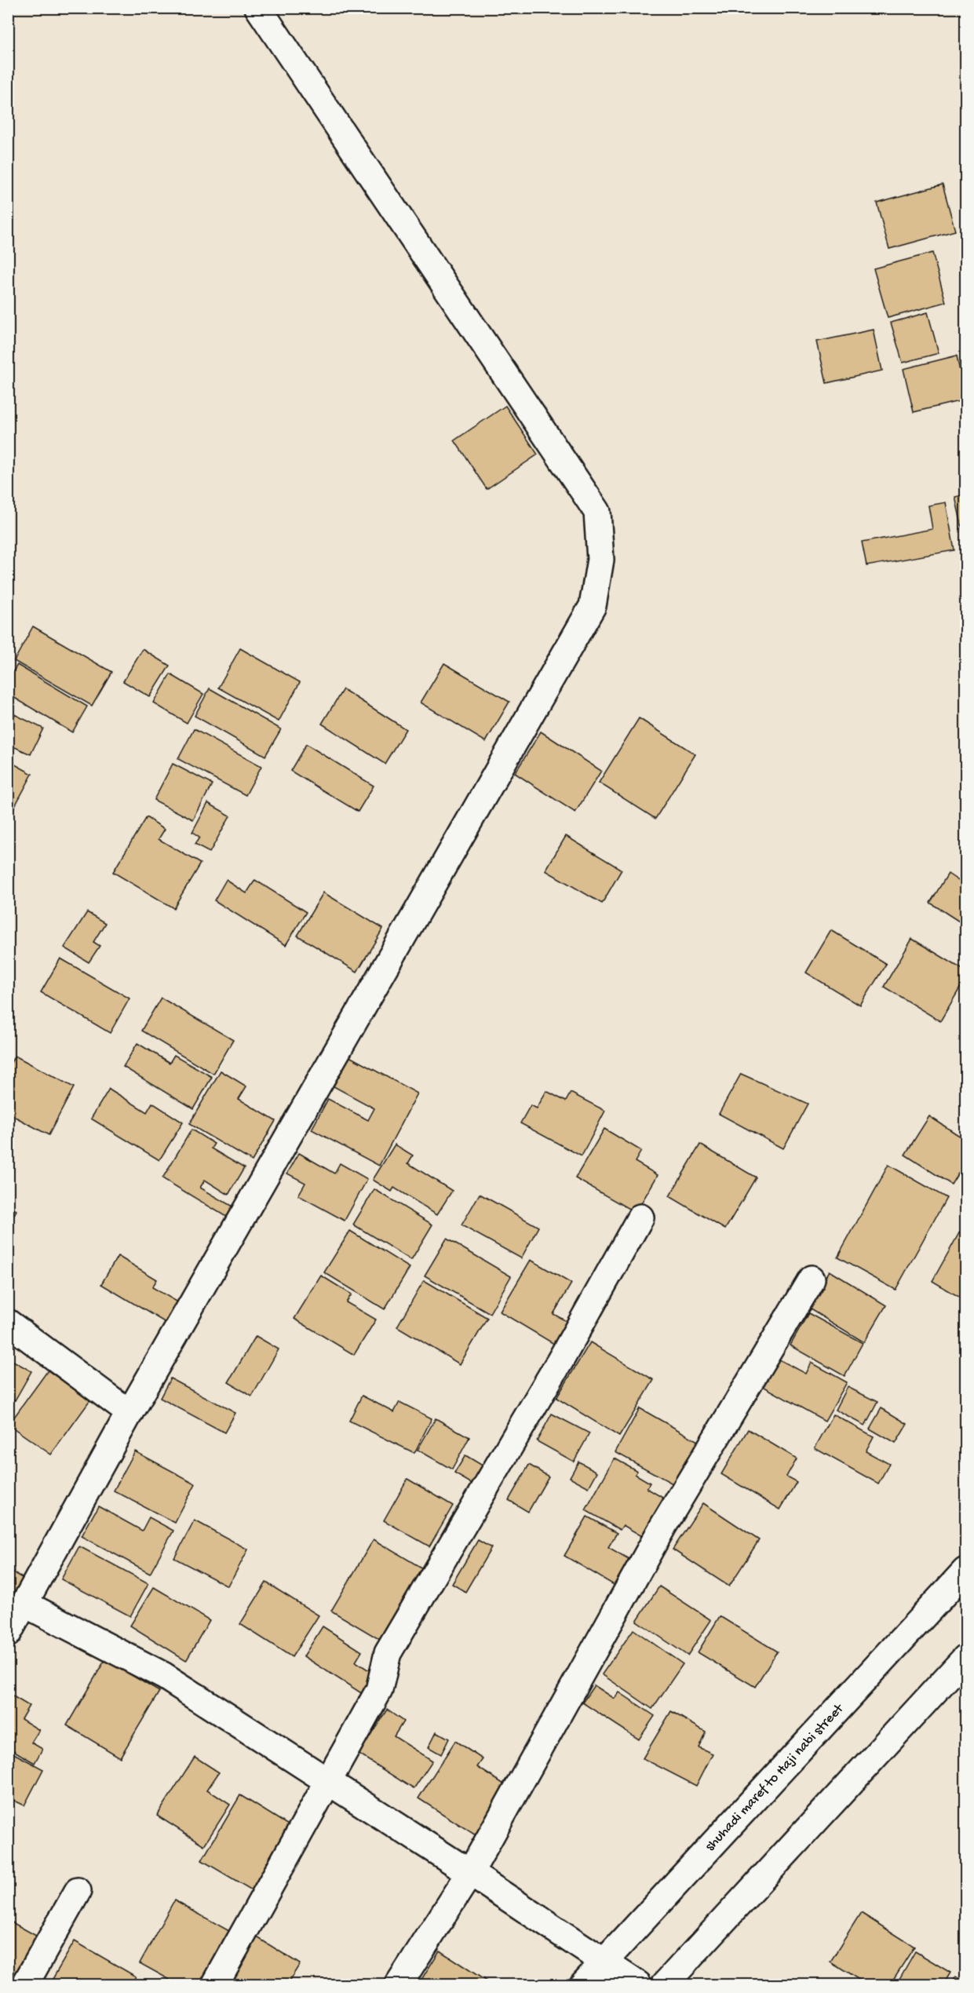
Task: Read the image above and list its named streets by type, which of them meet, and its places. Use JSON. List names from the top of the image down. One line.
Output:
{"streets":{"street":["shuhadi maref to Haji nabi street"]}}
